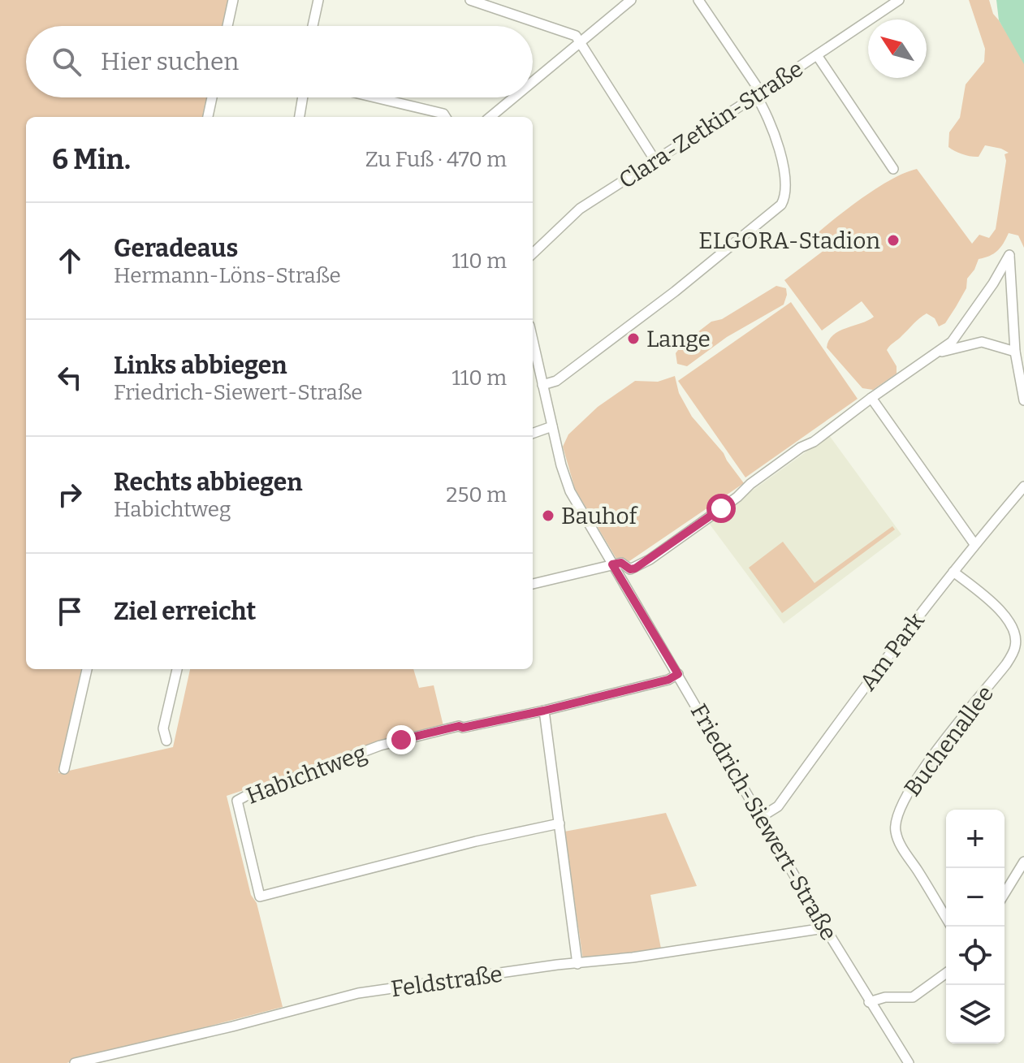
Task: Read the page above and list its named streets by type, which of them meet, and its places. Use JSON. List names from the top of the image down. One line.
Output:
{"streets":{"street":["Clara-Zetkin-Straße","Am Park","Buchenallee","Habichtweg","Friedrich-Siewert-Straße","Feldstraße"]},"crossings":[["Am Park","Buchenallee"],["Am Park","Friedrich-Siewert-Straße"],["Habichtweg","Friedrich-Siewert-Straße"],["Friedrich-Siewert-Straße","Feldstraße"]],"places":["ELGORA-Stadion","Lange","Bauhof"],"north":"top left","page":{"search":"Hier suchen","heading":["6 Min.","Zu Fuß · 470 m"],"list":[["Geradeaus","Hermann-Löns-Straße","110 m"],["Links abbiegen","Friedrich-Siewert-Straße","110 m"],["Rechts abbiegen","Habichtweg","250 m"],"Ziel erreicht"],"map_buttons":["+","−"]}}
